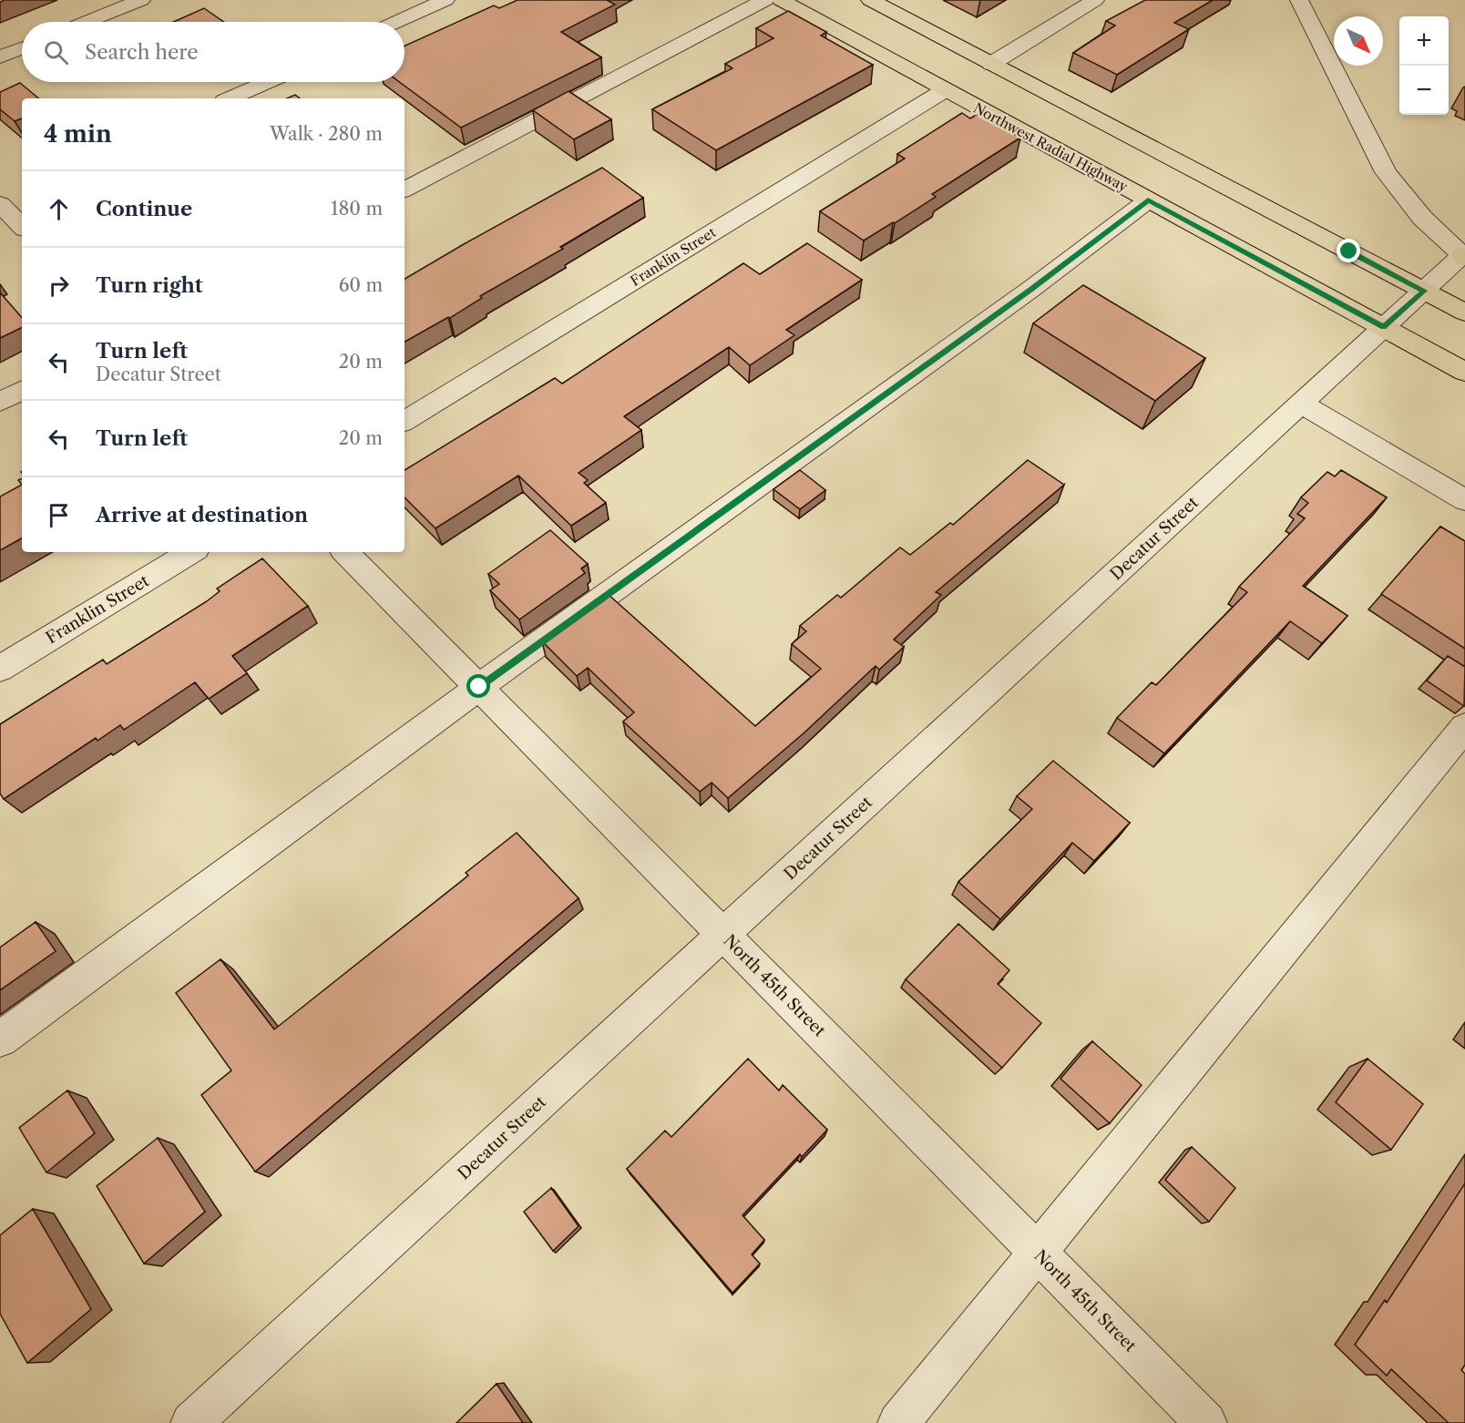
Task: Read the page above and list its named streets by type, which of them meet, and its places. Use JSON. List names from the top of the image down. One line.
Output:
{"streets":{"main road":["Northwest Radial Highway"],"street":["Franklin Street","Decatur Street","North 45th Street"]},"crossings":[["Northwest Radial Highway","Franklin Street"],["Northwest Radial Highway","Decatur Street"],["Decatur Street","North 45th Street"]],"north":"bottom right","page":{"map_buttons":["+","−"],"search":"Search here","heading":["4 min","Walk · 280 m"],"list":[["Continue","180 m"],["Turn right","60 m"],["Turn left","Decatur Street","20 m"],["Turn left","20 m"],"Arrive at destination"]}}
